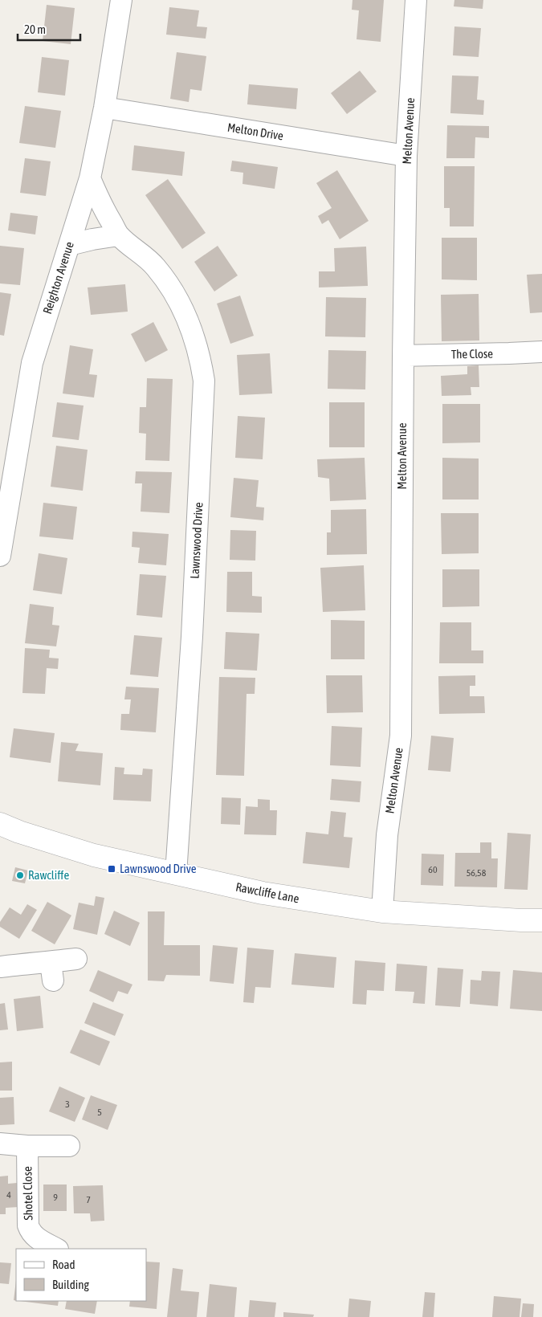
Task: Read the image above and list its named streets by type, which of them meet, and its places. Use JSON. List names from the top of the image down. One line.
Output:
{"streets":{"street":["Melton Avenue","Melton Drive","Reighton Avenue","The Close","Lawnswood Drive","Rawcliffe Lane","Shotel Close"]},"crossings":[["Melton Avenue","Melton Drive"],["Melton Avenue","The Close"],["Melton Avenue","Rawcliffe Lane"],["Melton Drive","Reighton Avenue"],["Reighton Avenue","Lawnswood Drive"],["Lawnswood Drive","Rawcliffe Lane"]],"places":{"transit":["Lawnswood Drive"],"other":["Rawcliffe"]},"house_numbers":["60","56,58","3","5","4","9","7"],"legend":["Road","Building"],"scale_bar":"20 m"}
